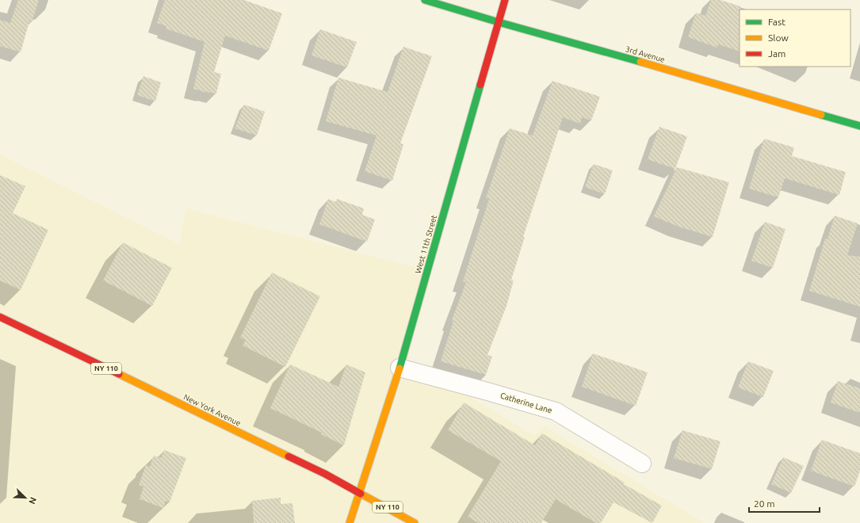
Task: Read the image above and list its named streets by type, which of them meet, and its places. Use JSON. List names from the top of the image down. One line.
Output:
{"streets":{"street":["3rd Avenue","West 11th Street","NY 110","Catherine Lane","New York Avenue"]},"crossings":[["3rd Avenue","West 11th Street"],["West 11th Street","Catherine Lane"],["West 11th Street","New York Avenue"]],"legend":["Fast","Slow","Jam"],"scale_bar":"20 m","north":"bottom right"}
